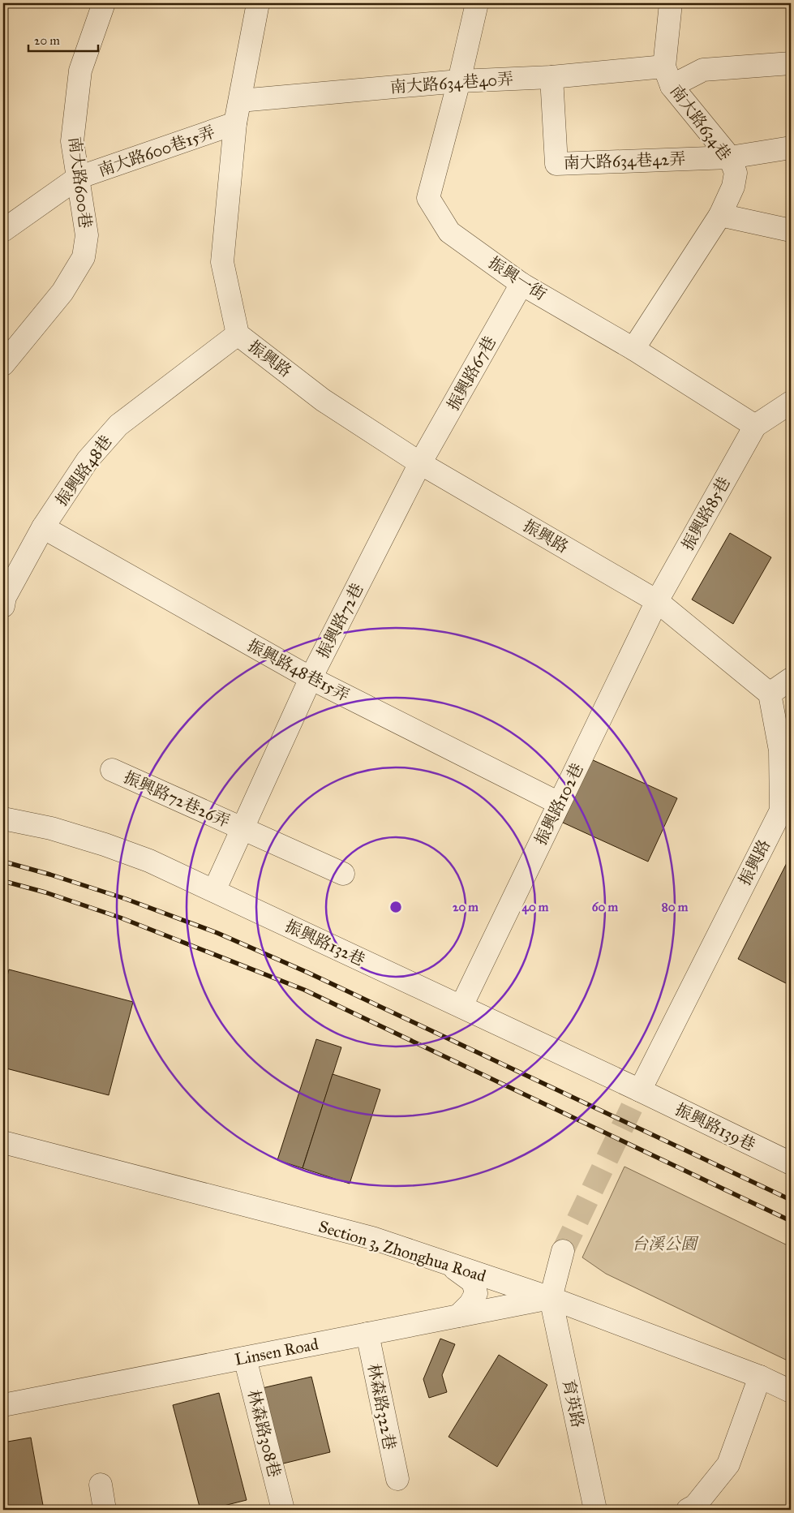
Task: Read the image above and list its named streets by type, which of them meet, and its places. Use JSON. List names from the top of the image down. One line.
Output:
{"streets":{"street":["南大路634巷40弄","南大路634巷","南大路600巷15弄","南大路634巷42弄","南大路600巷","振興一街","振興路","振興路67巷","振興路48巷","振興路85巷","振興路72巷","振興路48巷15弄","振興路72巷26弄","振興路102巷","振興路132巷","振興路139巷","Section 3, Zhonghua Road","Linsen Road","育英路","林森路322巷","林森路308巷"]},"crossings":[["南大路634巷40弄","南大路634巷"],["南大路634巷40弄","南大路634巷42弄"],["南大路634巷40弄","振興一街"],["南大路634巷40弄","振興路"],["南大路634巷","南大路634巷42弄"],["南大路634巷","振興一街"],["南大路600巷15弄","南大路600巷"],["南大路600巷15弄","振興路"],["振興一街","振興路67巷"],["振興一街","振興路85巷"],["振興路","振興路67巷"],["振興路","振興路48巷"],["振興路","振興路85巷"],["振興路","振興路72巷"],["振興路","振興路102巷"],["振興路","振興路132巷"],["振興路","振興路139巷"],["振興路67巷","振興路72巷"],["振興路48巷","振興路48巷15弄"],["振興路85巷","振興路102巷"],["振興路72巷","振興路48巷15弄"],["振興路72巷","振興路72巷26弄"],["振興路72巷","振興路132巷"],["振興路48巷15弄","振興路102巷"],["振興路102巷","振興路132巷"],["振興路132巷","振興路139巷"],["Section 3, Zhonghua Road","Linsen Road"],["Section 3, Zhonghua Road","育英路"],["Linsen Road","育英路"],["Linsen Road","林森路322巷"],["Linsen Road","林森路308巷"]],"parks":["台溪公園"],"scale_bar":"20 m","rings":["20 m","40 m","60 m","80 m"]}
